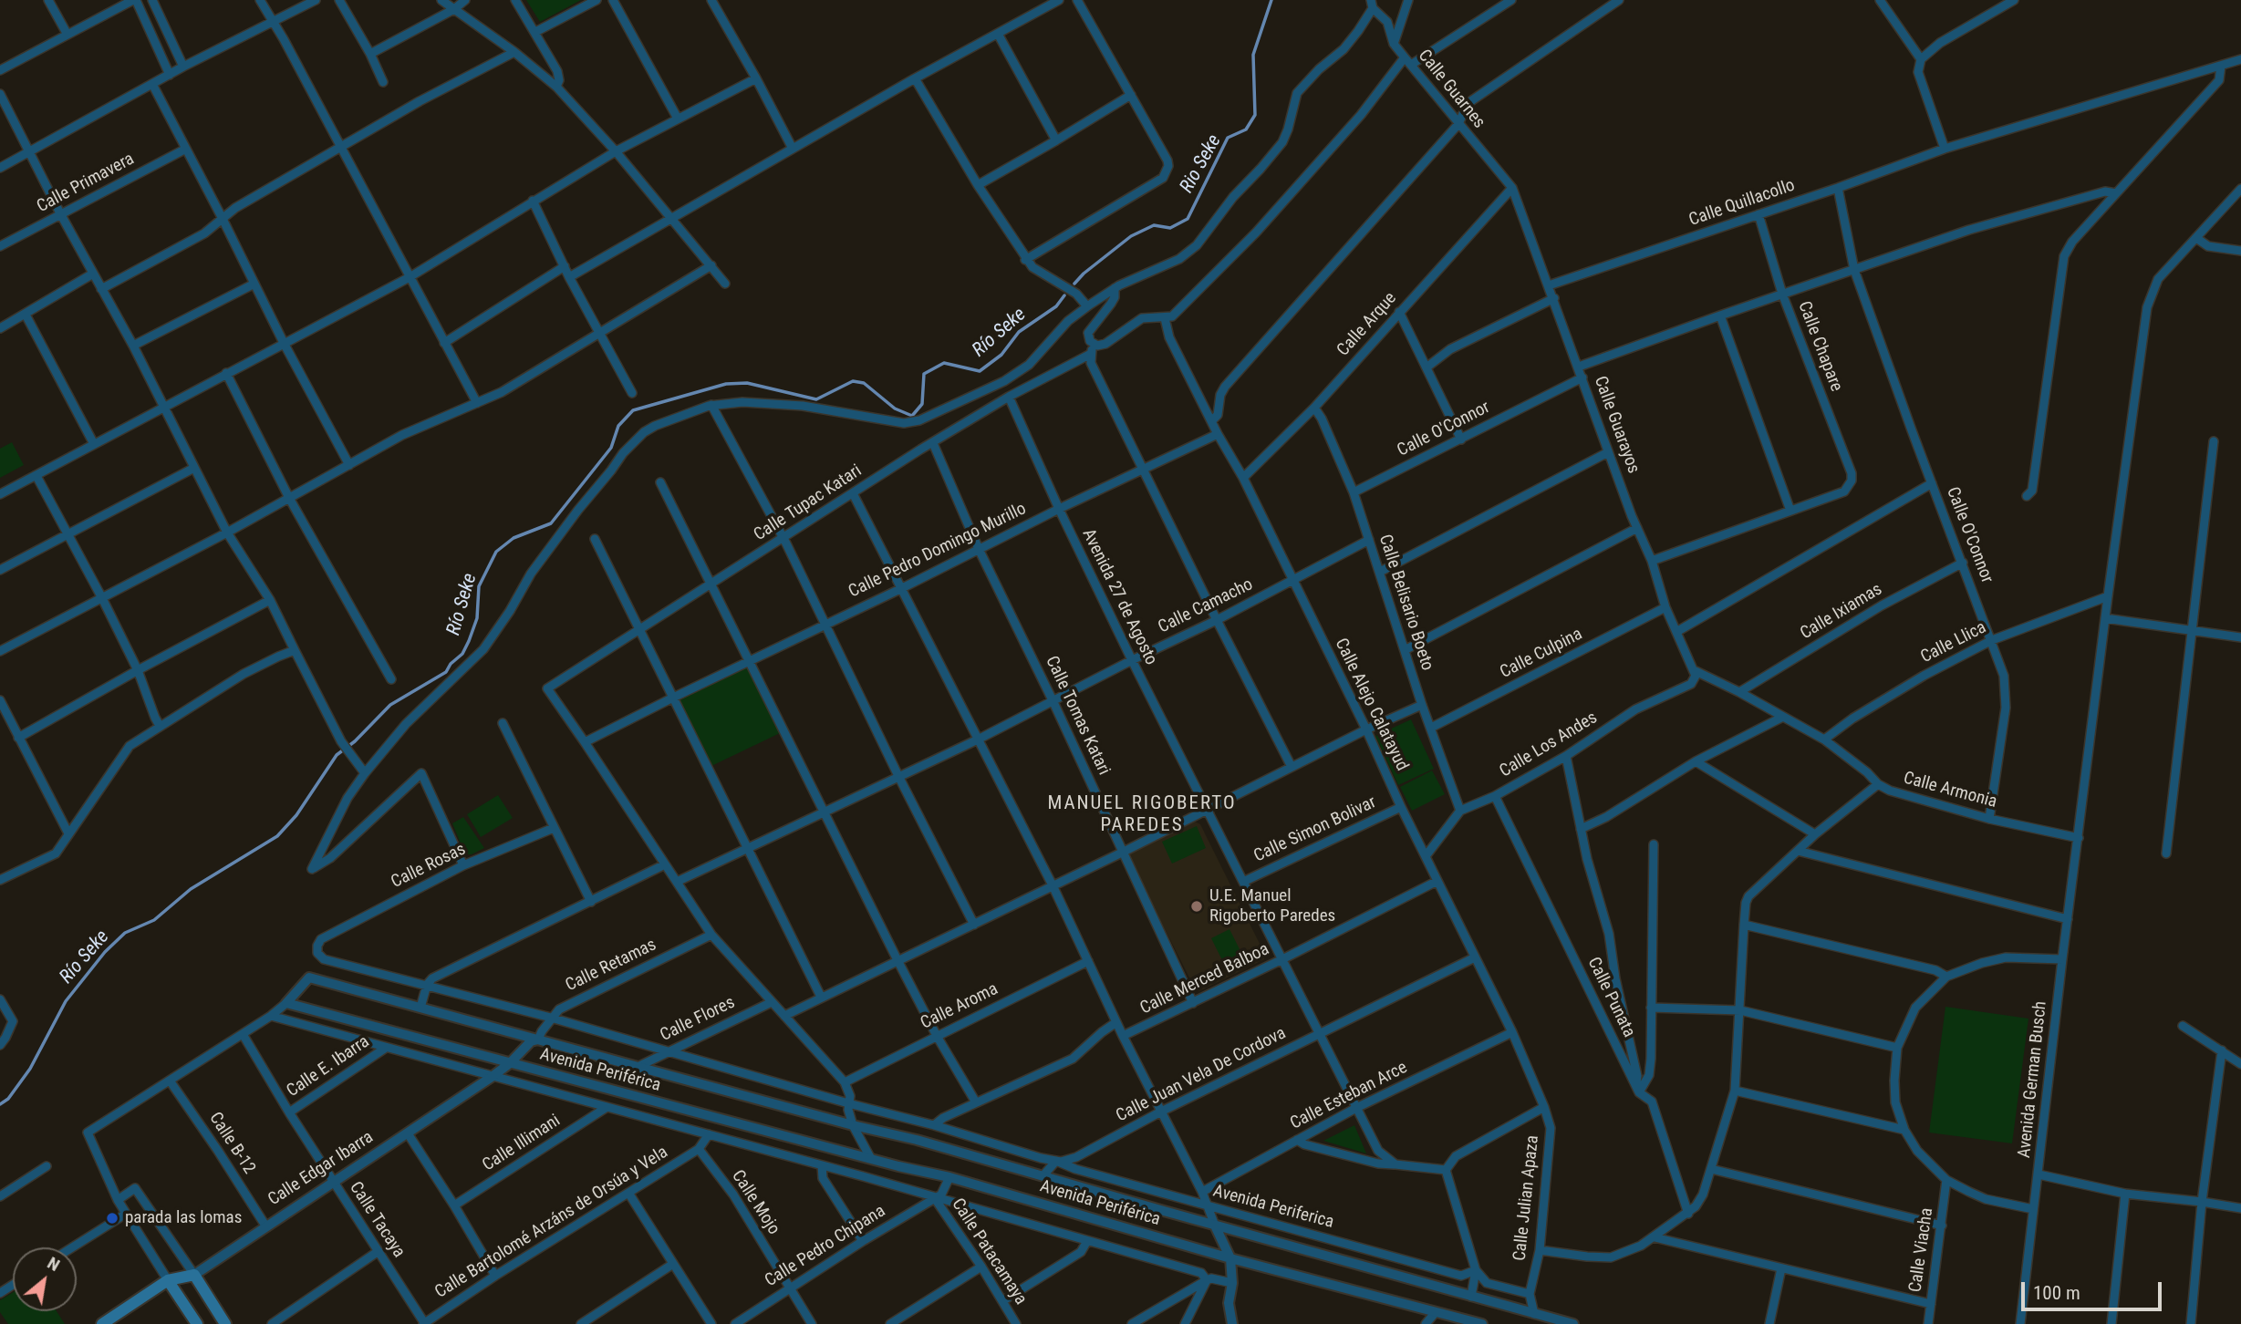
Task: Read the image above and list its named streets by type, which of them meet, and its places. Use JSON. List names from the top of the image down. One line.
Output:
{"streets":{"main road":["Calle Edgar Ibarra"],"street":["Calle Guarnes","Calle Primavera","Calle Quillacollo","Calle Arque","Calle Chapare","Calle Guarayos","Calle O'Connor","Calle Tupac Katari","Calle Pedro Domingo Murillo","Avenida 27 de Agosto","Calle Belisario Boeto","Calle Camacho","Calle Ixiamas","Calle Llica","Calle Culpina","Calle Alejo Calatayud","Calle Tomas Katari","Calle Los Andes","Calle Armonia","Calle Simon Bolivar","Calle Rosas","Calle Retamas","Calle Merced Balboa","Calle Punata","Calle Aroma","Calle Flores","Calle E. Ibarra","Avenida Periférica","Calle Juan Vela De Cordova","Avenida German Busch","Calle Esteban Arce","Calle B-12","Calle Illimani","Calle Julian Apaza","Calle Mojo","Avenida Periferica","Calle Tacaya","Calle Bartolomé Arzáns de Orsúa y Vela","Calle Pedro Chipana","Calle Viacha","Calle Patacamaya"]},"crossings":[["Calle Guarnes","Calle Arque"],["Calle Guarnes","Calle Guarayos"],["Calle Quillacollo","Calle Chapare"],["Calle Quillacollo","Calle Guarayos"],["Calle Quillacollo","Calle O'Connor"],["Calle Arque","Calle Guarayos"],["Calle Arque","Calle Belisario Boeto"],["Calle Arque","Calle Alejo Calatayud"],["Calle Guarayos","Calle O'Connor"],["Calle Guarayos","Calle Culpina"],["Calle Guarayos","Calle Los Andes"],["Calle Guarayos","Calle Armonia"],["Calle O'Connor","Calle Belisario Boeto"],["Calle O'Connor","Calle Ixiamas"],["Calle O'Connor","Calle Llica"],["Calle O'Connor","Calle Armonia"],["Calle Tupac Katari","Calle Pedro Domingo Murillo"],["Calle Tupac Katari","Avenida 27 de Agosto"],["Calle Tupac Katari","Calle Tomas Katari"],["Calle Pedro Domingo Murillo","Avenida 27 de Agosto"],["Calle Pedro Domingo Murillo","Calle Alejo Calatayud"],["Calle Pedro Domingo Murillo","Calle Tomas Katari"],["Avenida 27 de Agosto","Calle Camacho"],["Avenida 27 de Agosto","Calle Simon Bolivar"],["Avenida 27 de Agosto","Calle Merced Balboa"],["Avenida 27 de Agosto","Calle Juan Vela De Cordova"],["Avenida 27 de Agosto","Calle Esteban Arce"],["Calle Belisario Boeto","Calle Camacho"],["Calle Belisario Boeto","Calle Culpina"],["Calle Belisario Boeto","Calle Los Andes"],["Calle Camacho","Calle Alejo Calatayud"],["Calle Camacho","Calle Tomas Katari"],["Calle Ixiamas","Calle Armonia"],["Calle Llica","Calle Armonia"],["Calle Llica","Avenida German Busch"],["Calle Alejo Calatayud","Calle Los Andes"],["Calle Alejo Calatayud","Calle Simon Bolivar"],["Calle Alejo Calatayud","Calle Merced Balboa"],["Calle Alejo Calatayud","Calle Juan Vela De Cordova"],["Calle Alejo Calatayud","Calle Esteban Arce"],["Calle Alejo Calatayud","Calle Julian Apaza"],["Calle Tomas Katari","Calle Merced Balboa"],["Calle Los Andes","Calle Armonia"],["Calle Los Andes","Calle Punata"],["Calle Armonia","Avenida German Busch"],["Calle Retamas","Avenida Periférica"],["Calle Retamas","Calle Edgar Ibarra"],["Calle Flores","Avenida Periférica"],["Calle E. Ibarra","Calle Tacaya"],["Avenida Periférica","Calle Edgar Ibarra"],["Calle Juan Vela De Cordova","Avenida Periferica"],["Calle B-12","Calle Edgar Ibarra"],["Calle Edgar Ibarra","Calle Tacaya"],["Calle Mojo","Calle Bartolomé Arzáns de Orsúa y Vela"],["Calle Mojo","Calle Pedro Chipana"],["Calle Tacaya","Calle Bartolomé Arzáns de Orsúa y Vela"],["Calle Pedro Chipana","Calle Patacamaya"]],"districts":["MANUEL RIGOBERTO PAREDES"],"water":["Rio Seke","Río Seke"],"places":["U.E. Manuel Rigoberto Paredes","parada las lomas"],"scale_bar":"100 m","north":"top right"}
